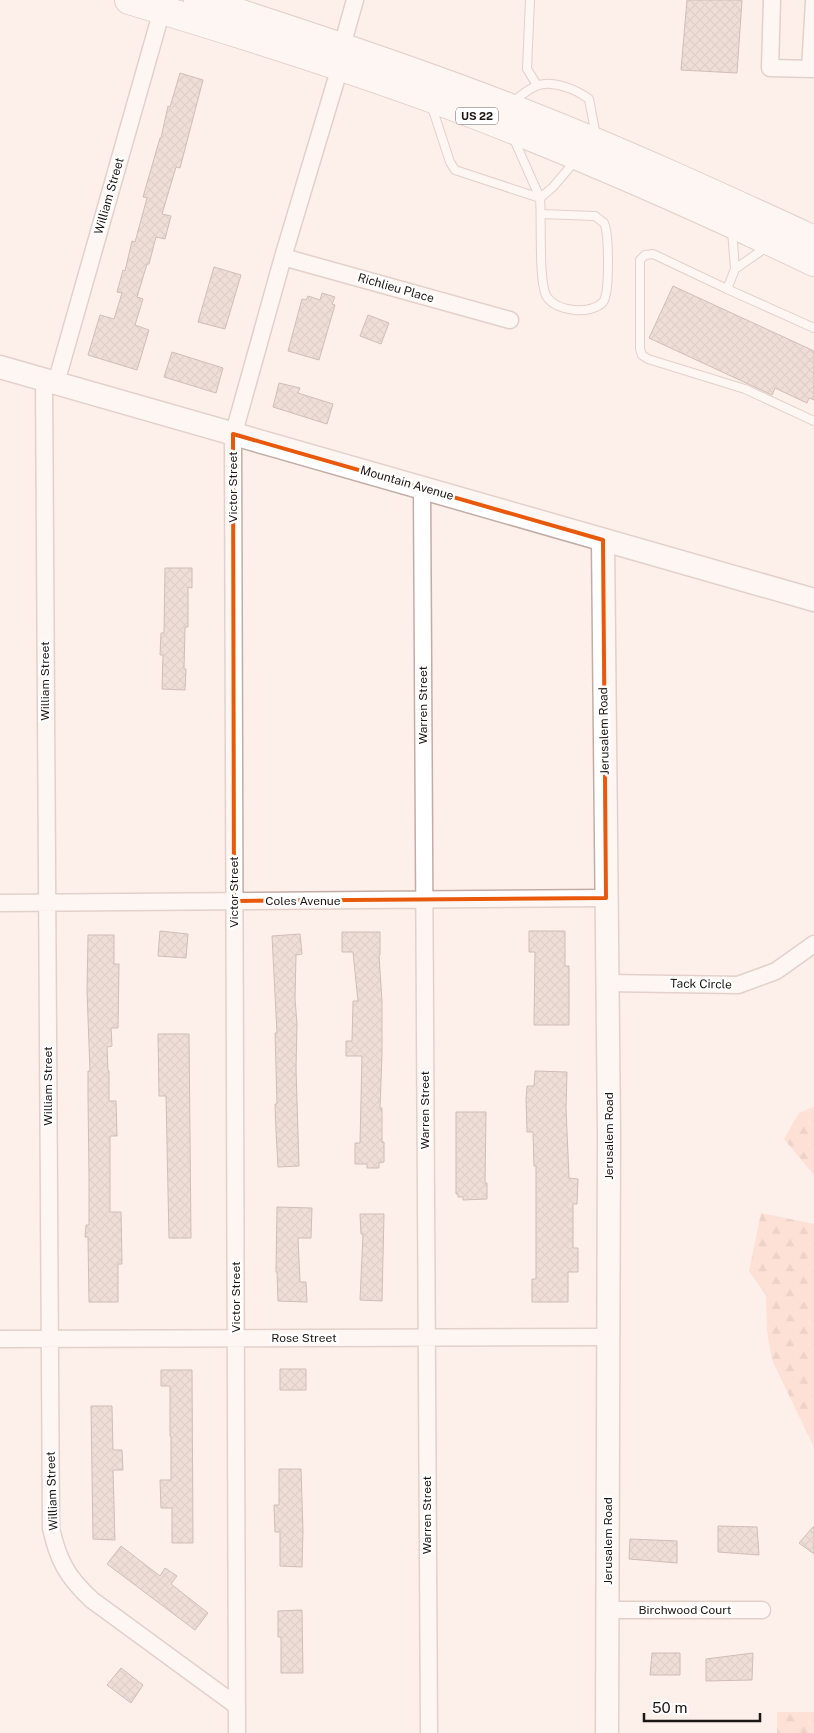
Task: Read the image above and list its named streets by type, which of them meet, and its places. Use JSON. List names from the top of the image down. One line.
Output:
{"streets":{"highway":["US 22"],"street":["William Street","Richlieu Place","Mountain Avenue","Victor Street","Warren Street","Jerusalem Road","Coles Avenue","Tack Circle","Rose Street","Birchwood Court"]},"crossings":[["US 22","William Street"],["US 22","Victor Street"],["William Street","Mountain Avenue"],["William Street","Victor Street"],["William Street","Coles Avenue"],["William Street","Rose Street"],["Richlieu Place","Victor Street"],["Mountain Avenue","Victor Street"],["Mountain Avenue","Warren Street"],["Mountain Avenue","Jerusalem Road"],["Victor Street","Coles Avenue"],["Victor Street","Rose Street"],["Warren Street","Coles Avenue"],["Warren Street","Rose Street"],["Jerusalem Road","Coles Avenue"],["Jerusalem Road","Tack Circle"],["Jerusalem Road","Rose Street"],["Jerusalem Road","Birchwood Court"]],"scale_bar":"50 m"}
